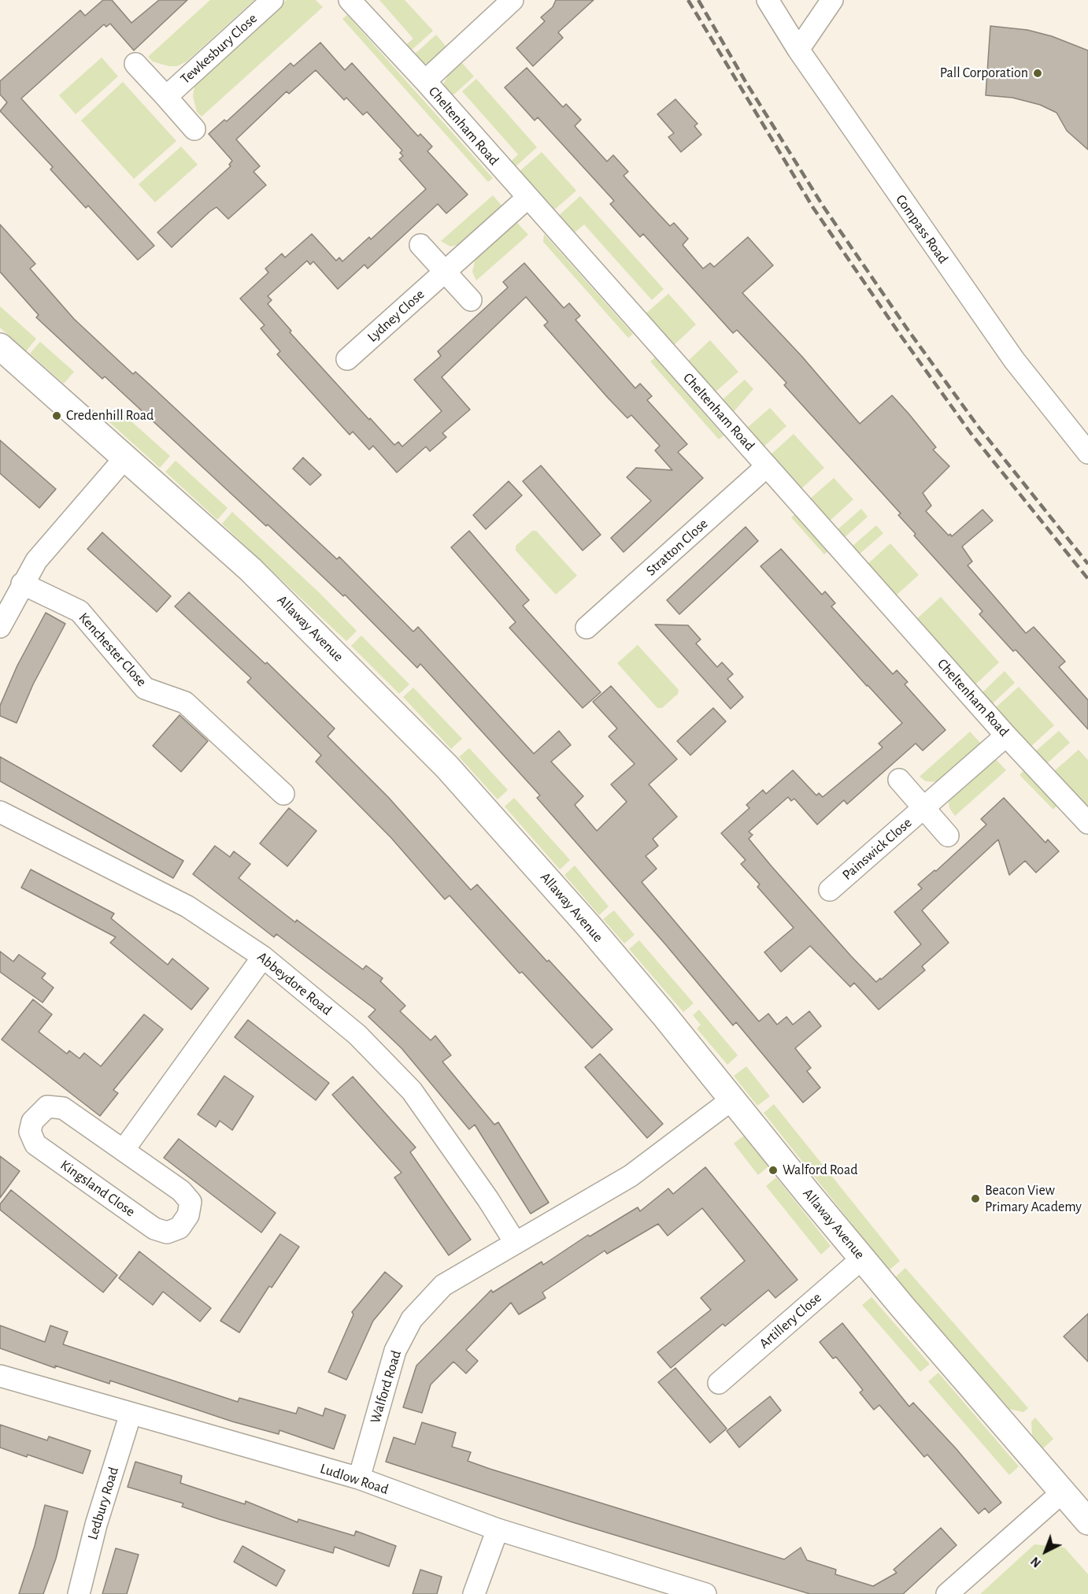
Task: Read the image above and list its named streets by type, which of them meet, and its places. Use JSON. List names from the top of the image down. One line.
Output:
{"streets":{"street":["Tewkesbury Close","Cheltenham Road","Compass Road","Lydney Close","Stratton Close","Allaway Avenue","Kenchester Close","Painswick Close","Abbeydore Road","Kingsland Close","Artillery Close","Walford Road","Ludlow Road","Ledbury Road"]},"crossings":[["Cheltenham Road","Lydney Close"],["Cheltenham Road","Stratton Close"],["Cheltenham Road","Painswick Close"],["Allaway Avenue","Artillery Close"],["Allaway Avenue","Walford Road"],["Abbeydore Road","Walford Road"],["Walford Road","Ludlow Road"],["Ludlow Road","Ledbury Road"]],"places":["Pall Corporation","Credenhill Road","Walford Road","Beacon View Primary Academy"],"north":"bottom left"}
